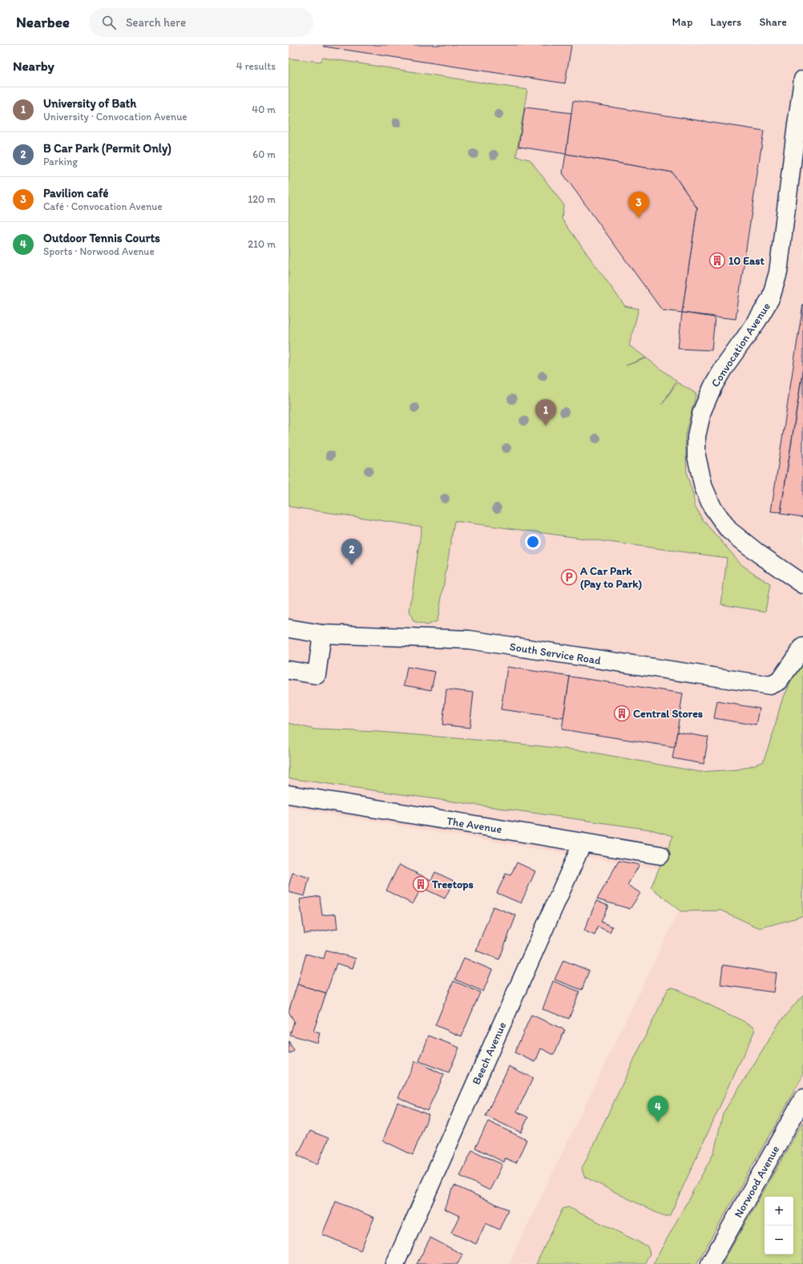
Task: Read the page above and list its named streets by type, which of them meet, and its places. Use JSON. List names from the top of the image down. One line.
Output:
{"streets":{"street":["Convocation Avenue","South Service Road","The Avenue","Beech Avenue","Norwood Avenue"]},"crossings":[["The Avenue","Beech Avenue"]],"places":{"building":["10 East","Central Stores","Treetops"],"parking":["A Car Park (Pay to Park)"]},"page":{"header":"Nearbee","search":"Search here","nav":["Map","Layers","Share"],"heading":["Nearby","4 results"],"list":[{"mark":"1","name":"University of Bath","note":"University · Convocation Avenue","value":"40 m"},{"mark":"2","name":"B Car Park (Permit Only)","note":"Parking","value":"60 m"},{"mark":"3","name":"Pavilion café","note":"Café · Convocation Avenue","value":"120 m"},{"mark":"4","name":"Outdoor Tennis Courts","note":"Sports · Norwood Avenue","value":"210 m"}],"pins":["3","1","2","4"],"map_buttons":["+","−"]}}
